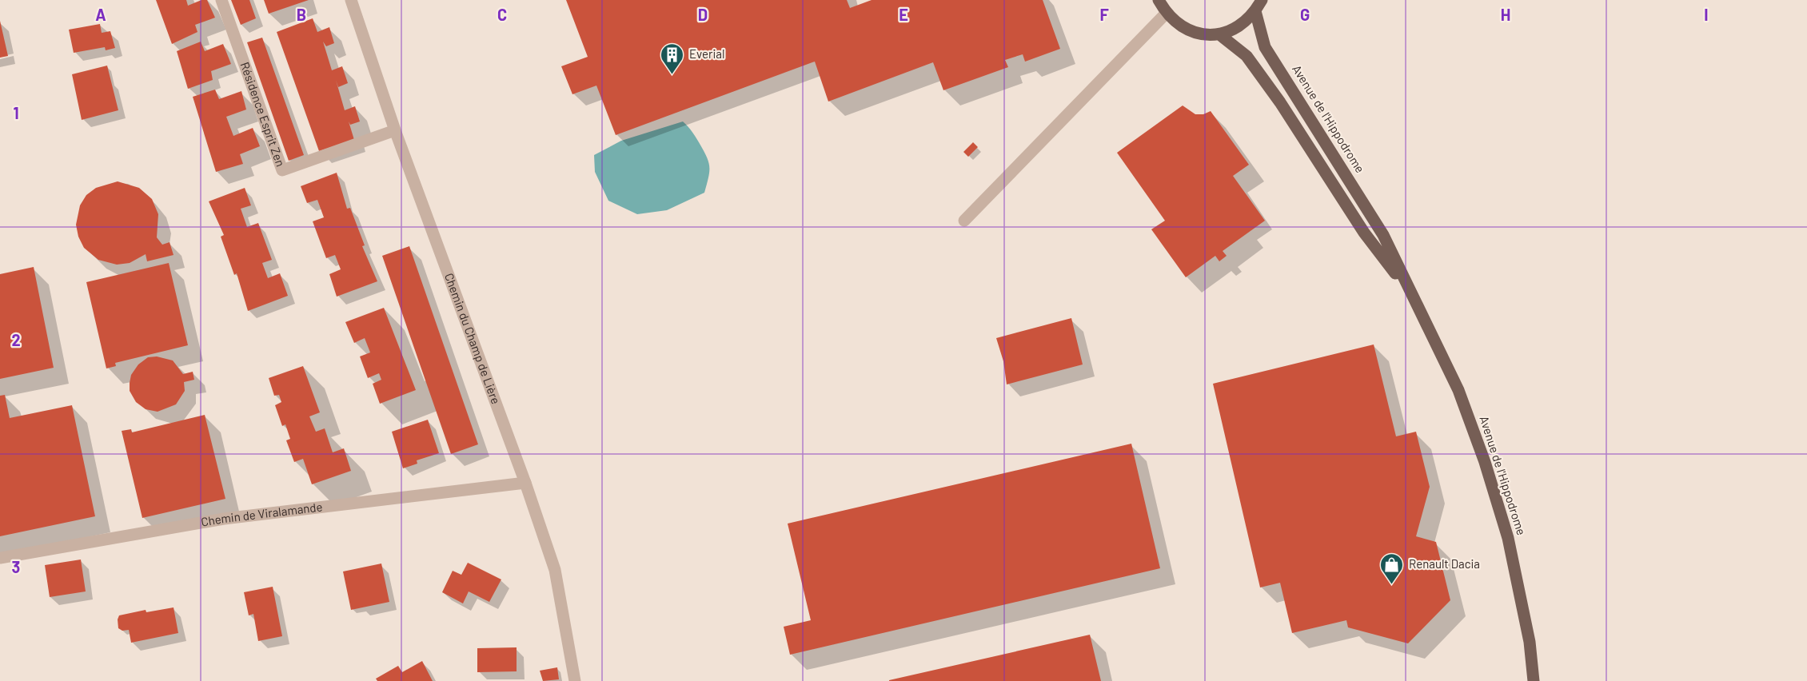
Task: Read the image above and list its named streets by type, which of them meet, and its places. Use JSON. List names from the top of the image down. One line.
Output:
{"streets":{"main road":["Avenue de l'Hippodrome"],"street":["Résidence Esprit Zen","Chemin du Champ de Lière","Chemin de Viralamande"]},"crossings":[["Résidence Esprit Zen","Chemin du Champ de Lière"],["Chemin du Champ de Lière","Chemin de Viralamande"]],"places":{"building":["Everial"],"shop":["Renault Dacia"]},"grid":{"columns":["A","B","C","D","E","F","G","H","I"],"rows":["1","2","3"]}}
